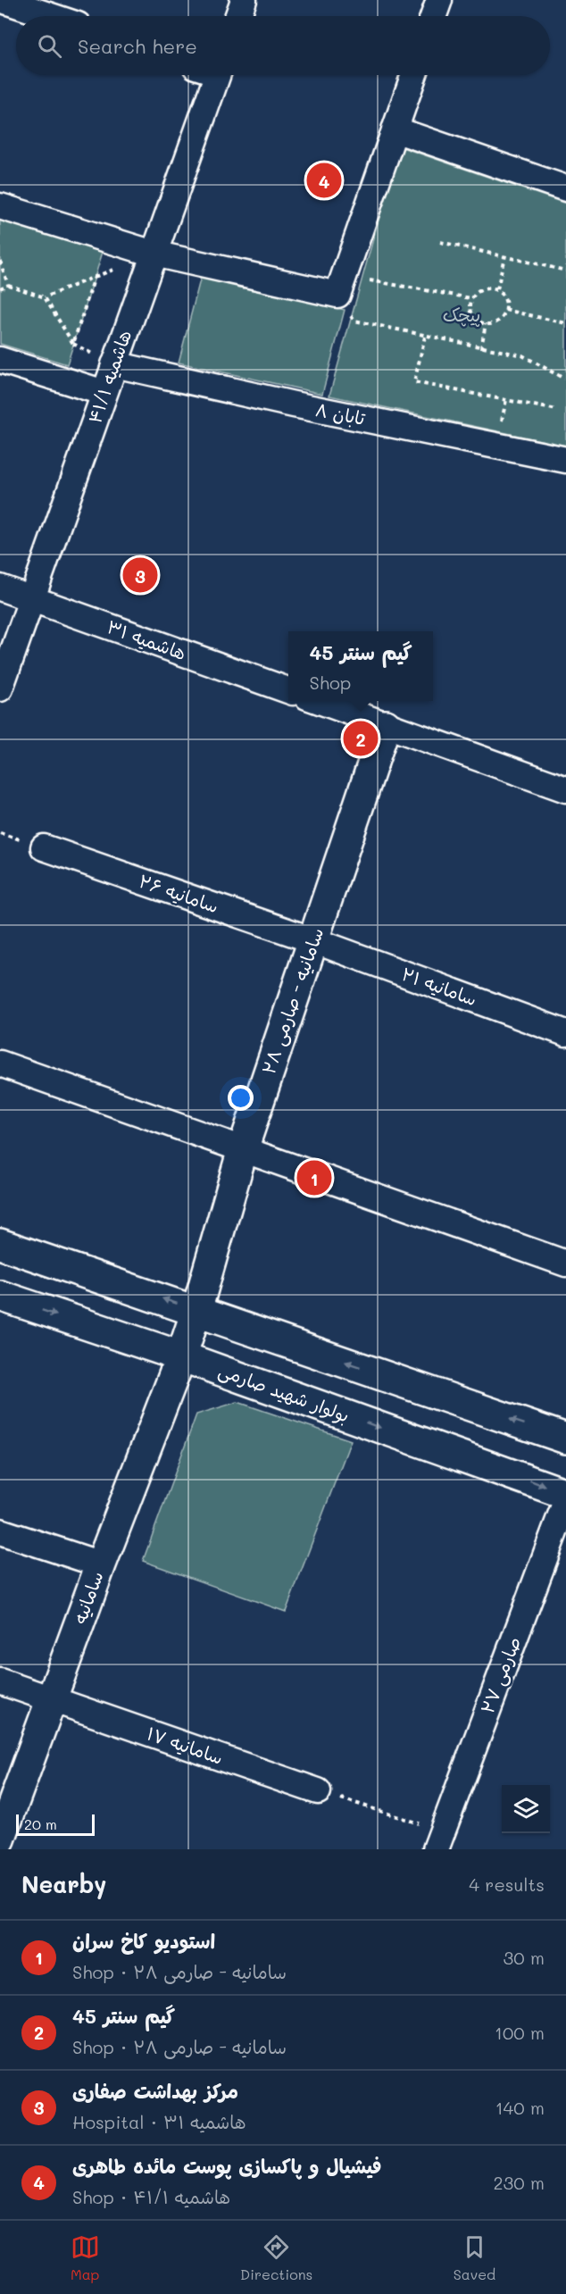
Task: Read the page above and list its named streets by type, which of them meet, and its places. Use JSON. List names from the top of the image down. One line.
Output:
{"streets":{"main road":["سامانیه - صارمی ۲۸","بولوار شهید صارمی","سامانیه"],"street":["هاشمیه ۴۱/۱","تابان ۸","هاشمیه ۳۱","سامانیه ۲۶","سامانیه ۲۱","صارمی ۲۷","سامانیه ۱۷"]},"crossings":[["هاشمیه ۴۱/۱","تابان ۸"],["هاشمیه ۴۱/۱","هاشمیه ۳۱"],["سامانیه ۲۶","سامانیه ۲۱"],["سامانیه ۲۶","سامانیه - صارمی ۲۸"],["سامانیه ۲۱","سامانیه - صارمی ۲۸"],["سامانیه - صارمی ۲۸","سامانیه"],["بولوار شهید صارمی","سامانیه"],["سامانیه","سامانیه ۱۷"]],"parks":["پیچک"],"scale_bar":"20 m","page":{"search":"Search here","pins":["4","3","2","1"],"popup":["گیم سنتر 45","Shop"],"scale":"20 m","heading":["Nearby","4 results"],"list":[{"mark":"1","name":"استودیو کاخ سران","note":"Shop · سامانیه - صارمی ۲۸","value":"30 m"},{"mark":"2","name":"گیم سنتر 45","note":"Shop · سامانیه - صارمی ۲۸","value":"100 m"},{"mark":"3","name":"مرکز بهداشت صفاری","note":"Hospital · هاشمیه ۳۱","value":"140 m"},{"mark":"4","name":"فیشیال و پاکسازی پوست مائده طاهری","note":"Shop · هاشمیه ۴۱/۱","value":"230 m"}],"nav":["Map","Directions","Saved"]}}
